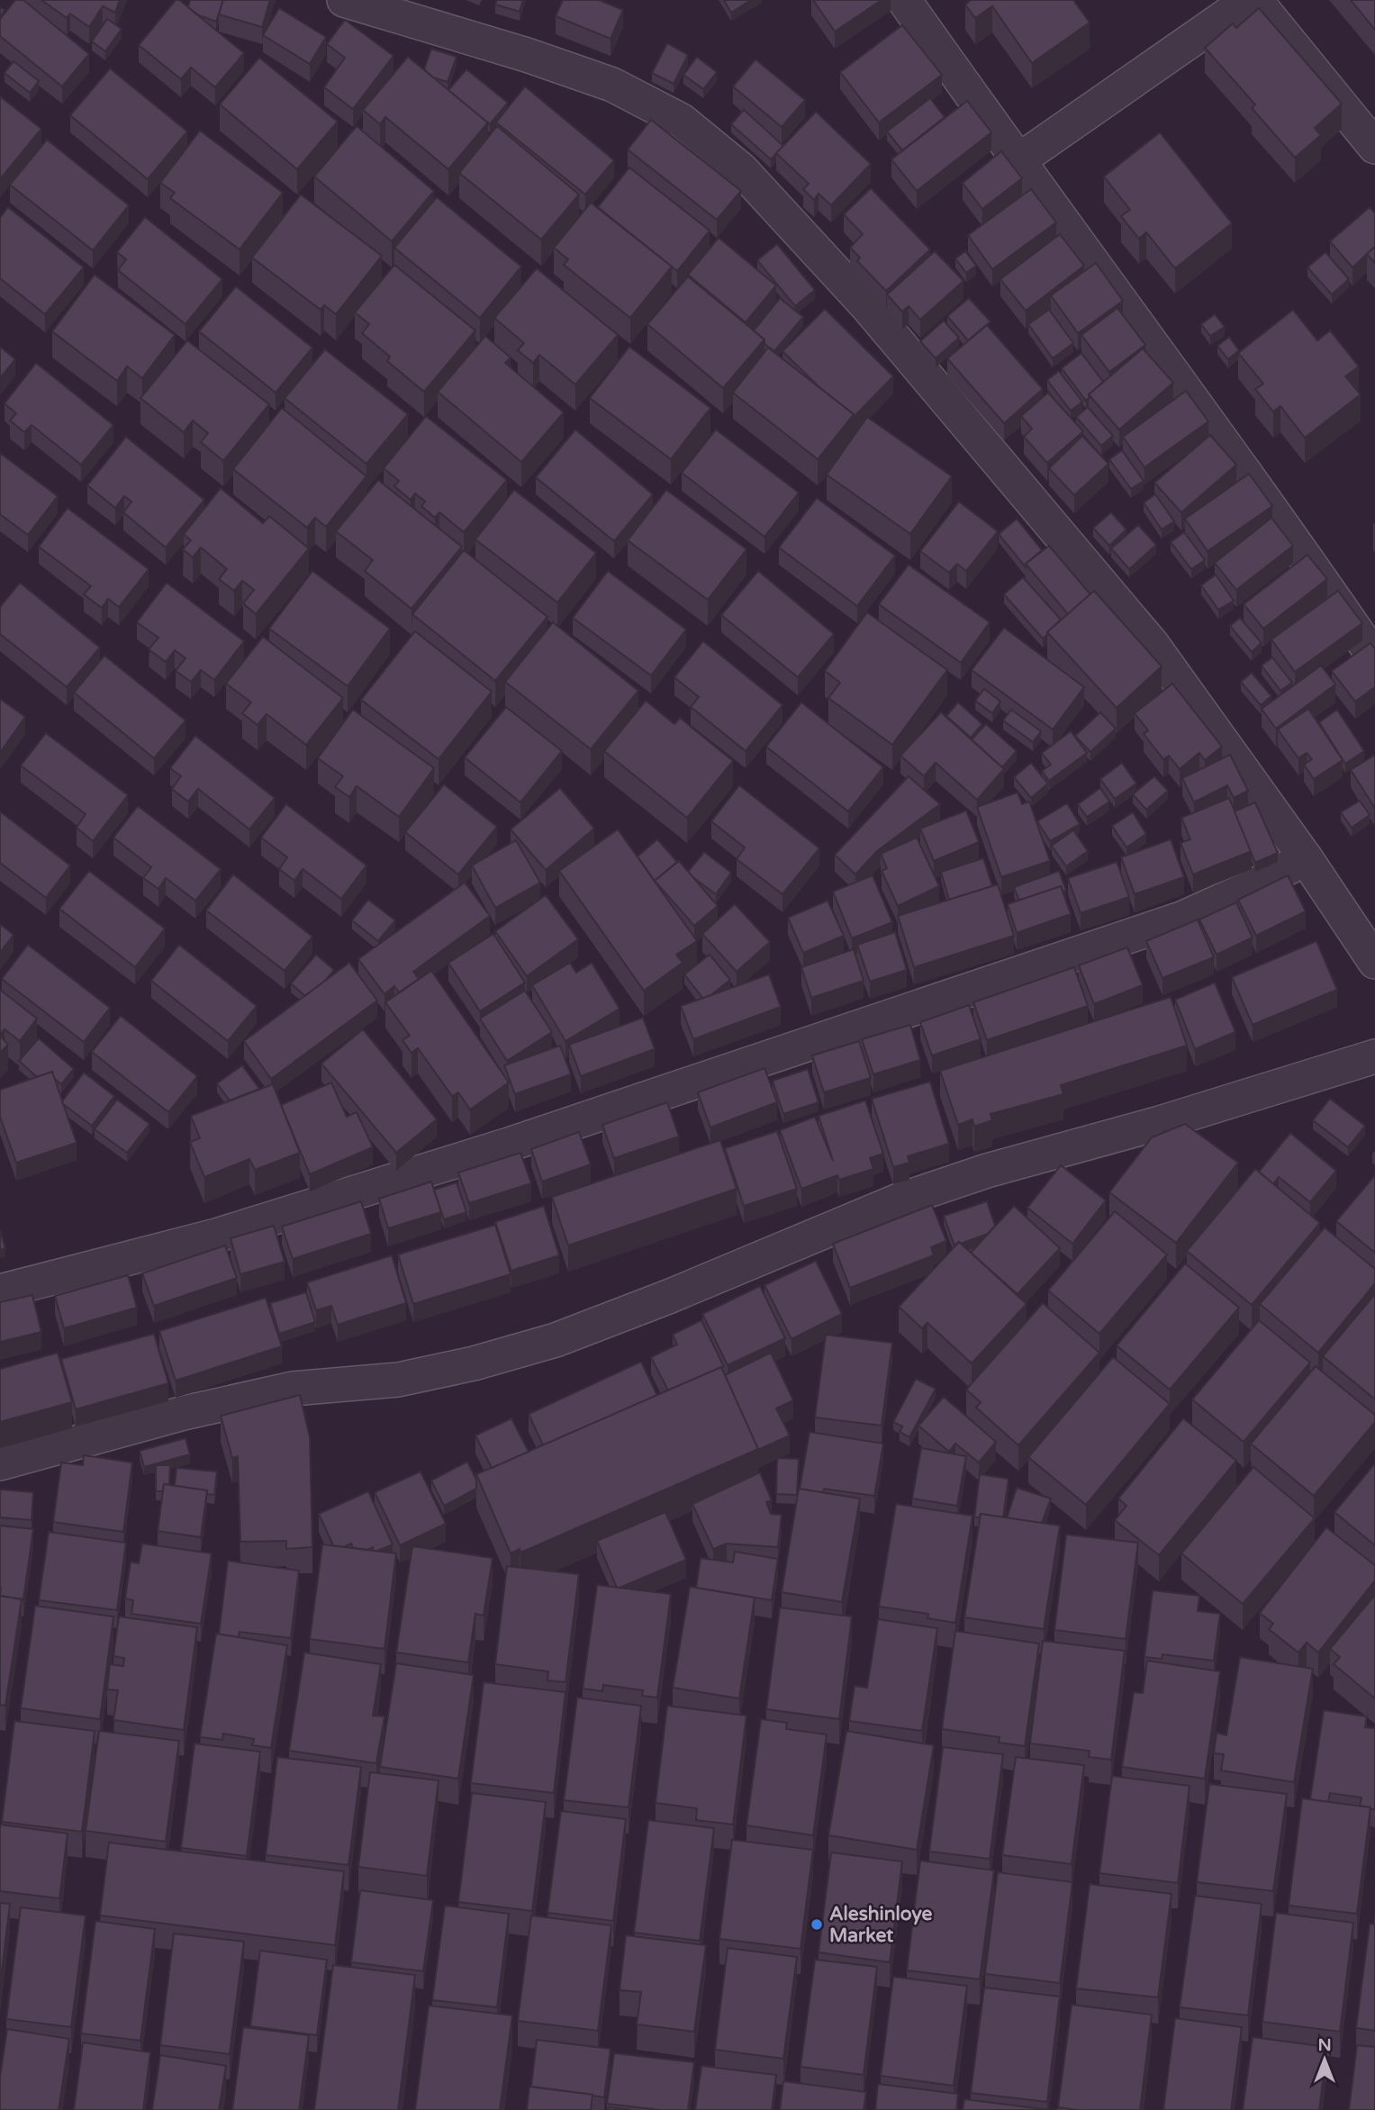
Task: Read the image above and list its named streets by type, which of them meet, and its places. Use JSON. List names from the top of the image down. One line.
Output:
{"places":["Aleshinloye Market"],"north":"top"}
